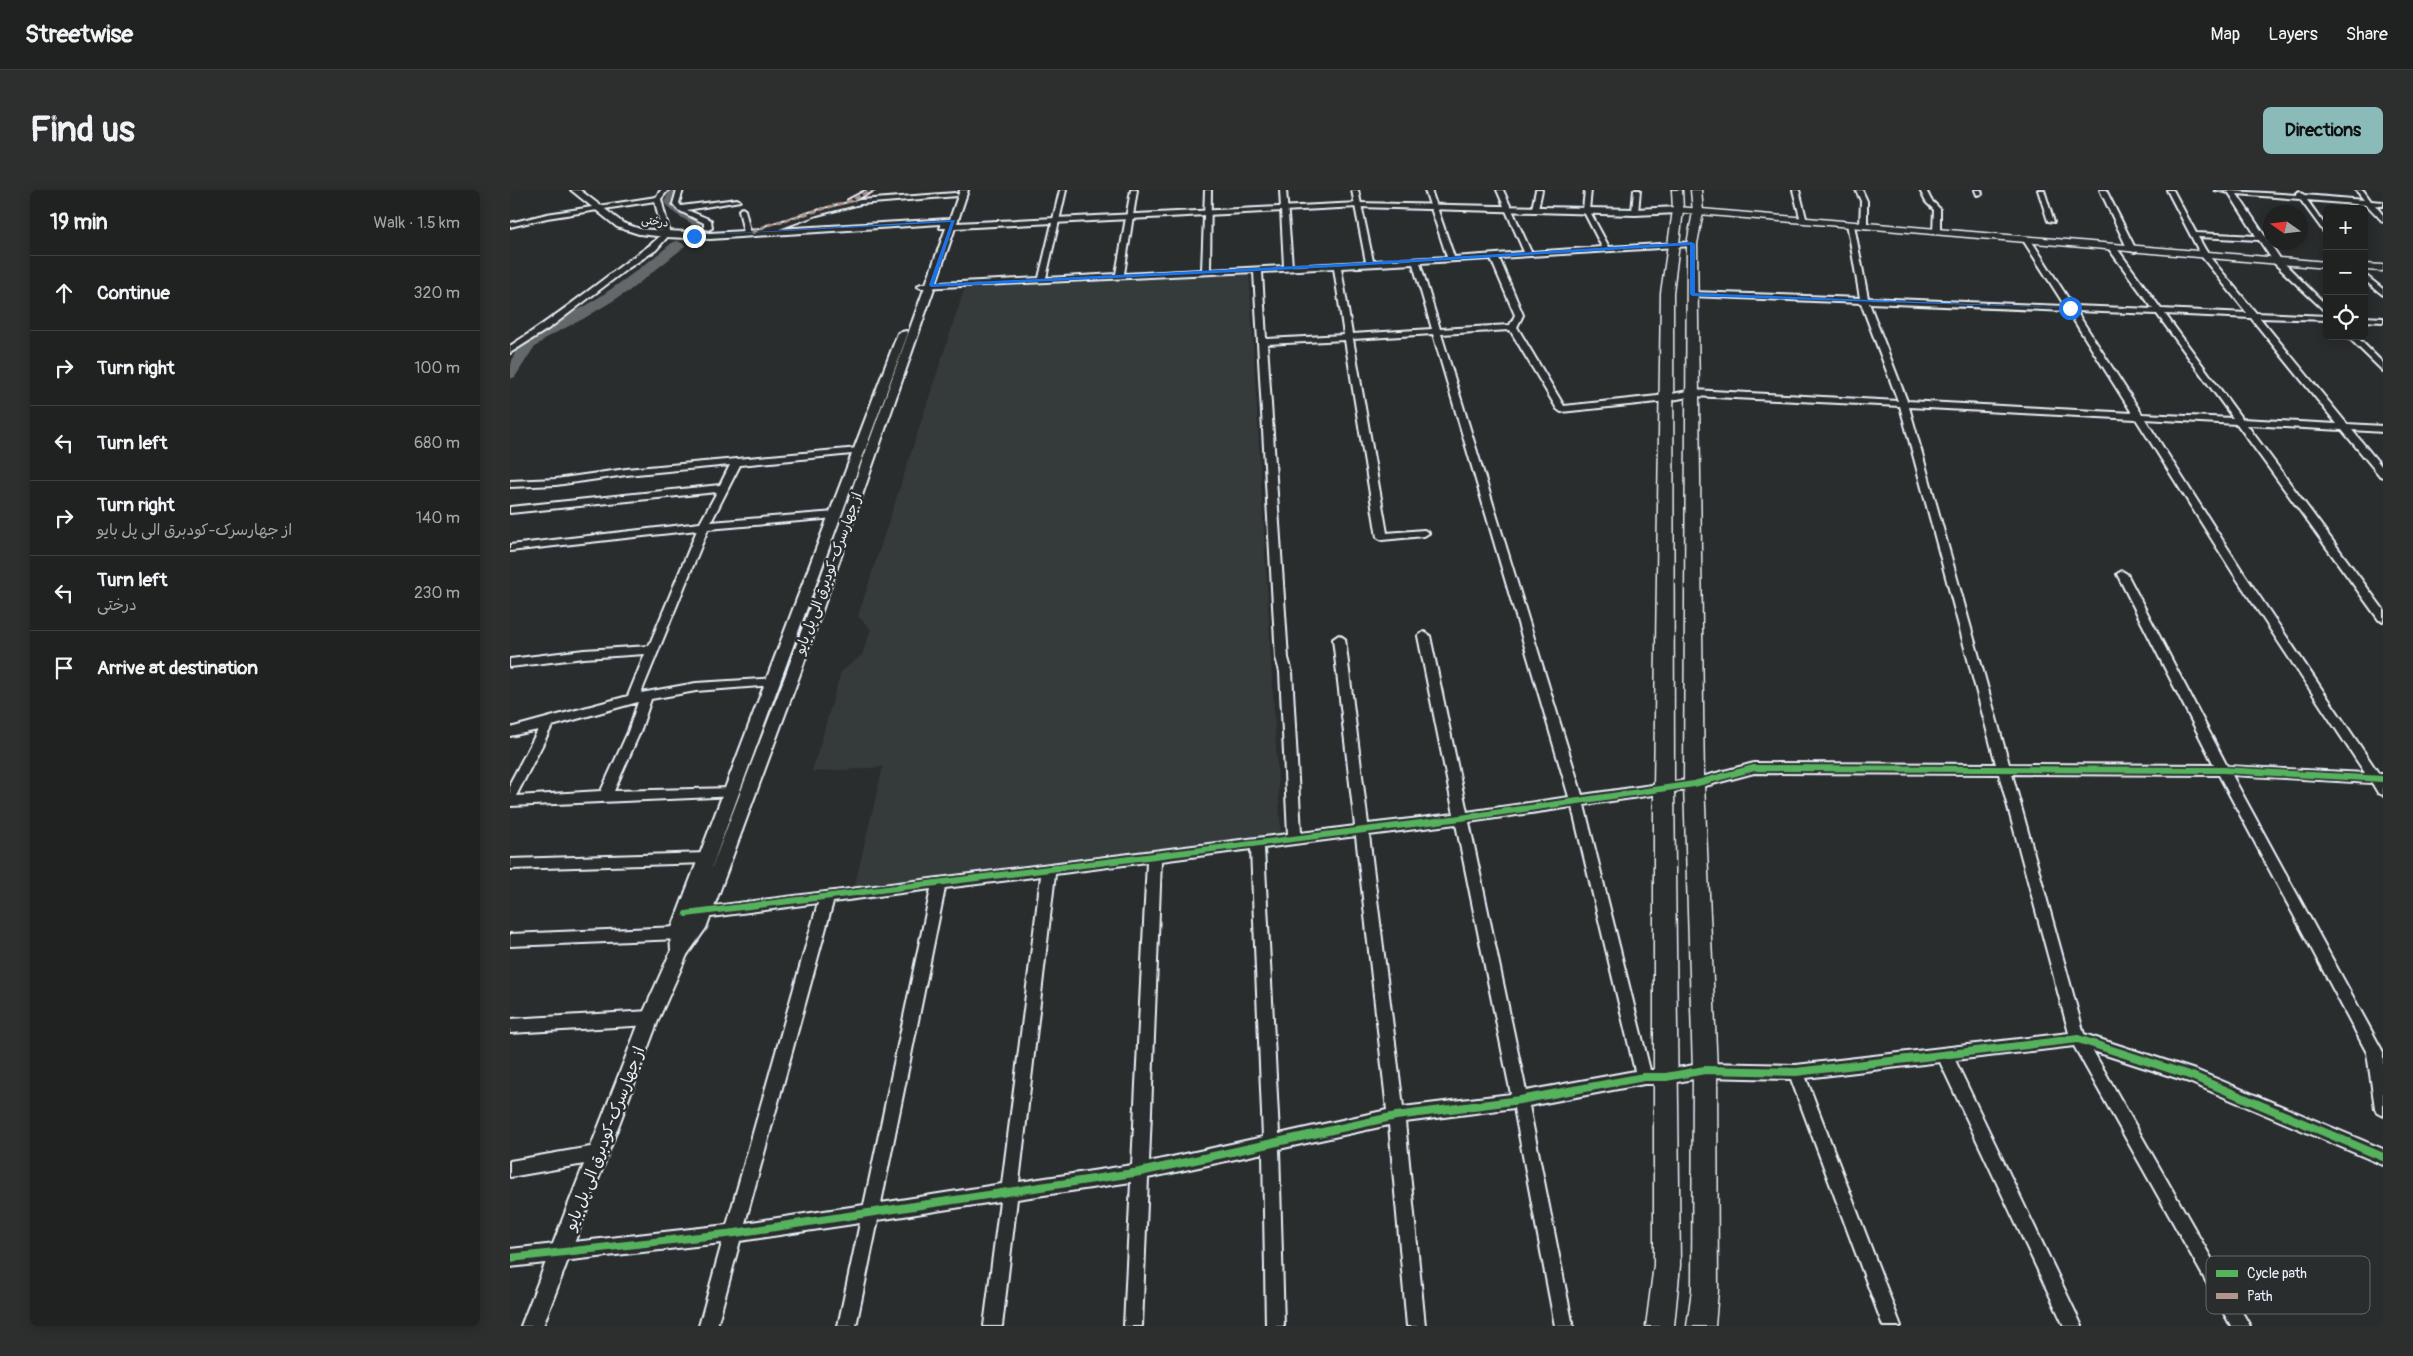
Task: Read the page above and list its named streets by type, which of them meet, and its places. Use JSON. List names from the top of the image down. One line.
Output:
{"streets":{"street":["درختی","از جهارسرک-کودبرق الی پل بایو"]},"crossings":[["درختی","از جهارسرک-کودبرق الی پل بایو"]],"legend":["Cycle path","Path"],"north":"left","page":{"header":"Streetwise","nav":["Map","Layers","Share"],"buttons":"Directions","title":"Find us","heading":["19 min","Walk · 1.5 km"],"map_buttons":["+","−"],"list":[["Continue","320 m"],["Turn right","100 m"],["Turn left","680 m"],["Turn right","از جهارسرک-کودبرق الی پل بایو","140 m"],["Turn left","درختی","230 m"],"Arrive at destination"]}}
